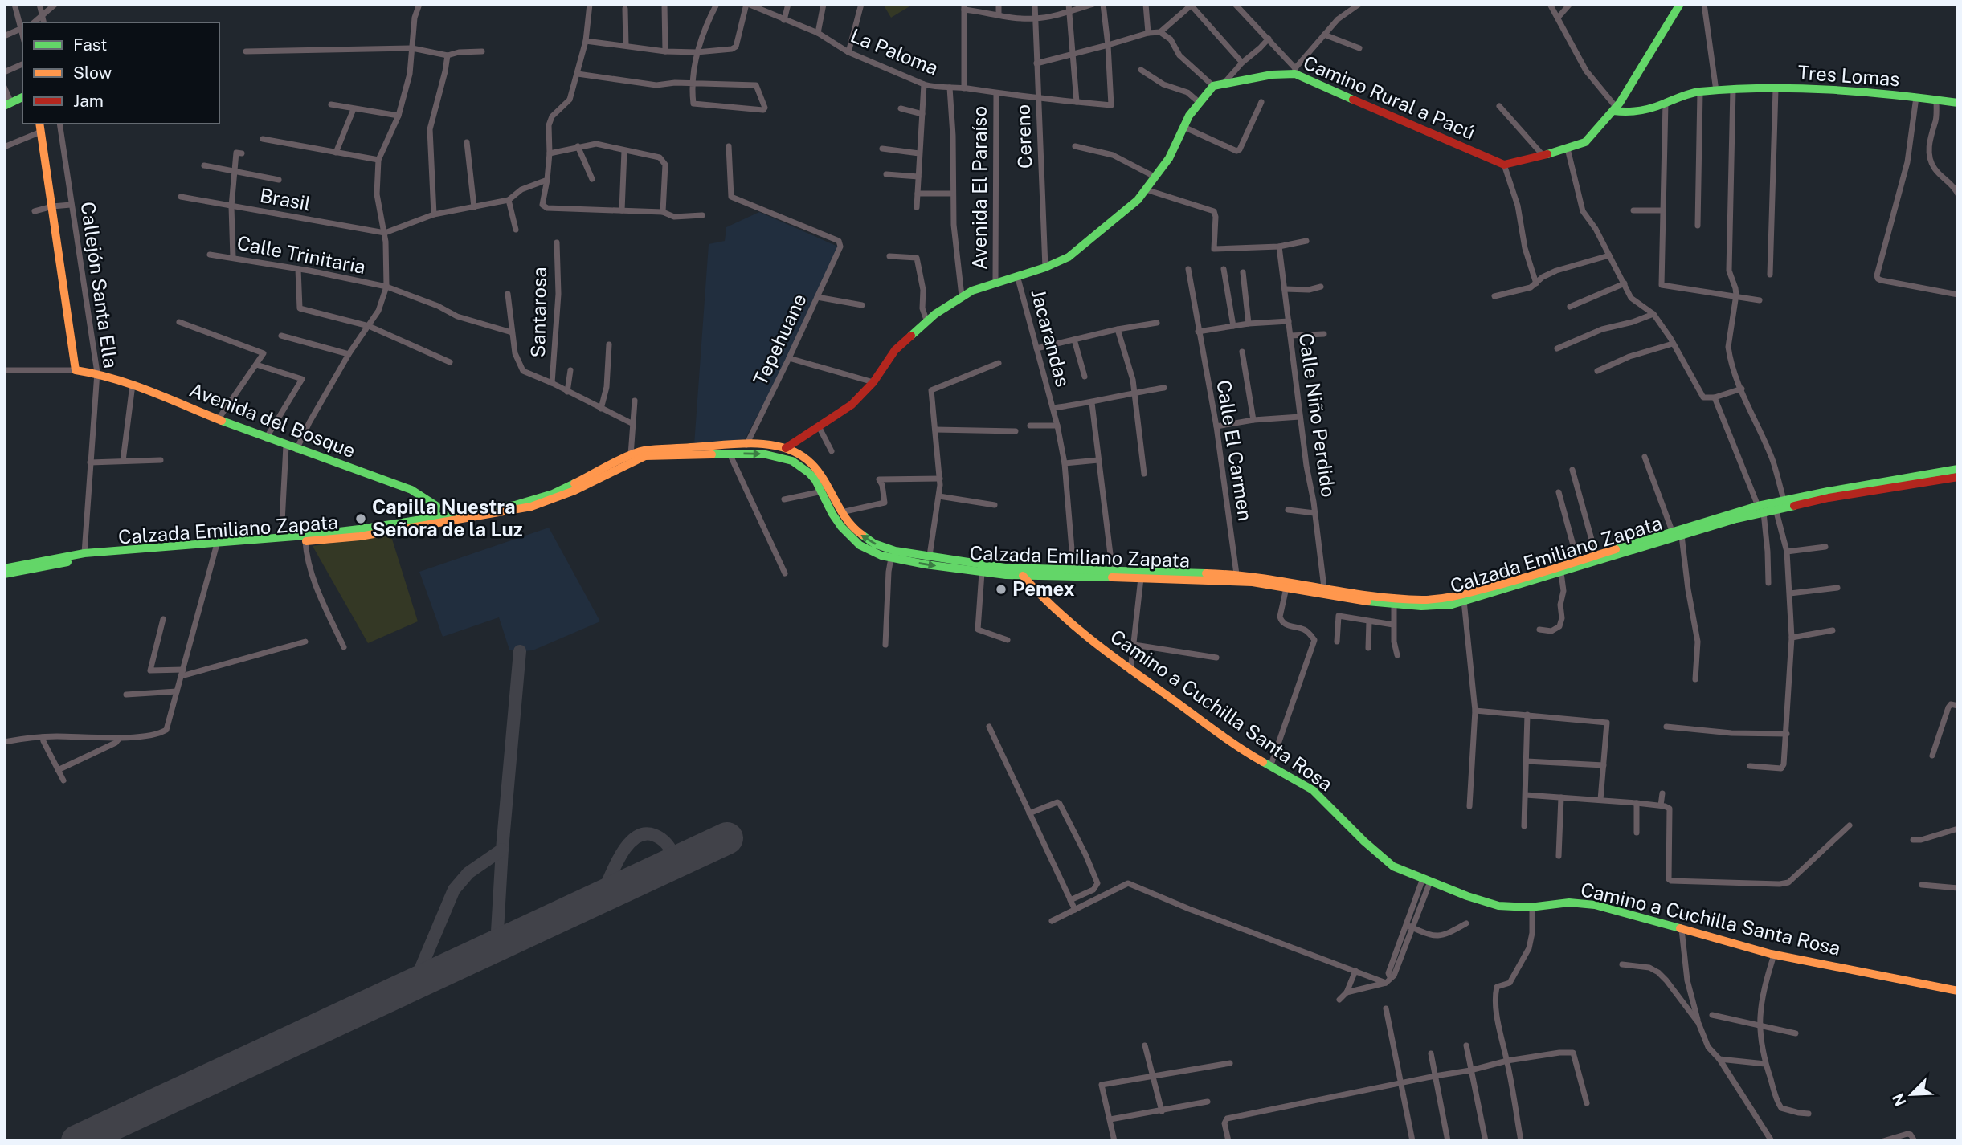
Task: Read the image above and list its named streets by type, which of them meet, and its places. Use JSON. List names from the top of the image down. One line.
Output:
{"streets":{"main road":["Tres Lomas","Camino Rural a Pacú","Avenida del Bosque","Calzada Emiliano Zapata","Camino a Cuchilla Santa Rosa"],"street":["La Paloma","Cereno","Avenida El Paraíso","Brasil","Calle Trinitaria","Callejón Santa Ella","Santarosa","Jacarandas","Tepehuane","Calle Niño Perdido","Calle El Carmen"]},"crossings":[["La Paloma","Cereno"],["La Paloma","Avenida El Paraíso"],["Callejón Santa Ella","Avenida del Bosque"],["Callejón Santa Ella","Calzada Emiliano Zapata"],["Jacarandas","Calzada Emiliano Zapata"],["Tepehuane","Calzada Emiliano Zapata"],["Calle Niño Perdido","Calzada Emiliano Zapata"],["Avenida del Bosque","Calzada Emiliano Zapata"],["Calle El Carmen","Calzada Emiliano Zapata"],["Calzada Emiliano Zapata","Camino a Cuchilla Santa Rosa"]],"places":["Capilla Nuestra Señora de la Luz","Pemex"],"legend":["Fast","Slow","Jam"],"north":"bottom left"}
